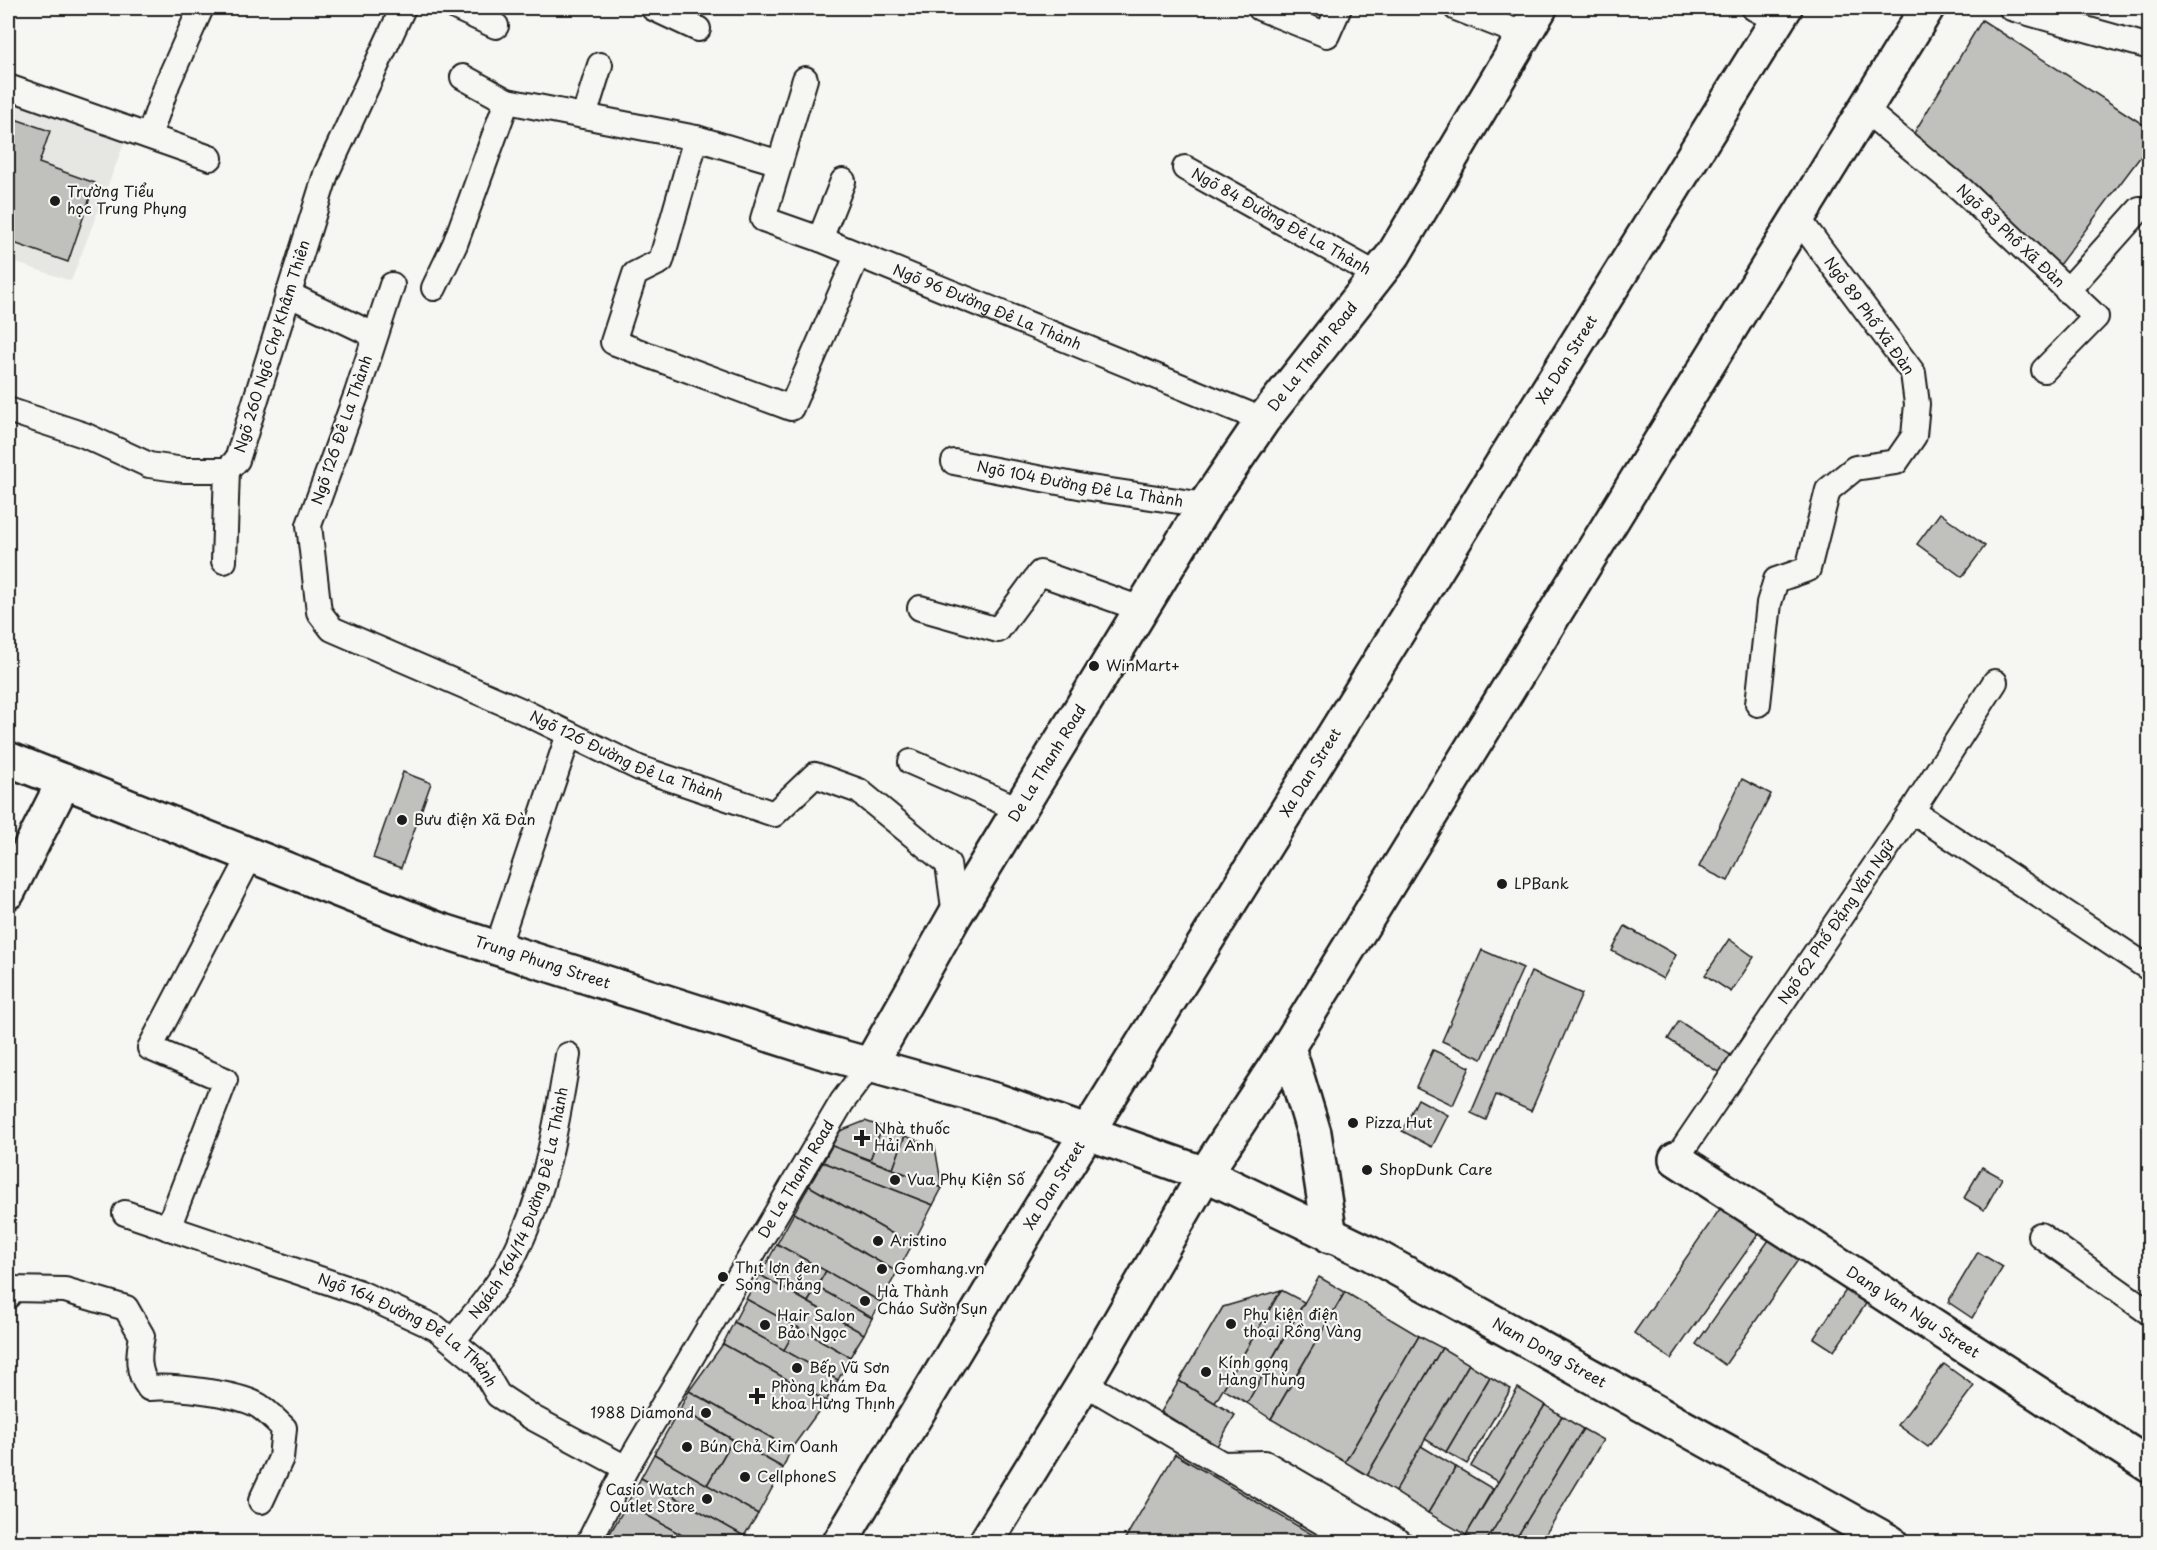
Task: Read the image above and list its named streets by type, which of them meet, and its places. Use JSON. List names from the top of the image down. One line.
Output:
{"streets":{"street":["De La Thanh Road","Xa Dan Street","Trung Phung Street","Dang Van Ngu Street","Nam Dong Street"],"lane":["Ngõ 84 Đường Đê La Thành","Ngõ 83 Phố Xã Đàn","Ngõ 96 Đường Đê La Thành","Ngõ 89 Phố Xã Đàn","Ngõ 260 Ngõ Chợ Khâm Thiên","Ngõ 126 Đê La Thành","Ngõ 104 Đường Đê La Thành","Ngõ 126 Đường Đê La Thành","Ngõ 62 Phố Đặng Văn Ngữ","Ngách 164/14 Đường Đê La Thành","Ngõ 164 Đường Đê La Thành"]},"crossings":[["Ngõ 84 Đường Đê La Thành","De La Thanh Road"],["Ngõ 96 Đường Đê La Thành","De La Thanh Road"],["Ngõ 260 Ngõ Chợ Khâm Thiên","Ngõ 126 Đê La Thành"],["De La Thanh Road","Ngõ 104 Đường Đê La Thành"],["De La Thanh Road","Ngõ 126 Đường Đê La Thành"],["De La Thanh Road","Trung Phung Street"],["De La Thanh Road","Ngõ 164 Đường Đê La Thành"],["Xa Dan Street","Trung Phung Street"],["Ngõ 126 Đê La Thành","Ngõ 126 Đường Đê La Thành"],["Ngõ 62 Phố Đặng Văn Ngữ","Dang Van Ngu Street"],["Trung Phung Street","Nam Dong Street"],["Ngách 164/14 Đường Đê La Thành","Ngõ 164 Đường Đê La Thành"]],"places":{"other":["Trường Tiểu học Trung Phụng","WinMart+","Bưu điện Xã Đàn","LPBank","Pizza Hut","ShopDunk Care","Vua Phụ Kiện Số","Aristino","Gomhang.vn","Thịt lợn đen Song Thắng","Hà Thành Cháo Sườn Sụn","Phụ kiện điện thoại Rồng Vàng","Hair Salon Bảo Ngọc","Bếp Vũ Sơn","Kính gọng Hàng Thùng","1988 Diamond","Bún Chả Kim Oanh","CellphoneS","Casio Watch Outlet Store"],"health":["Nhà thuốc Hải Anh","Phòng khám Đa khoa Hưng Thịnh"]}}
